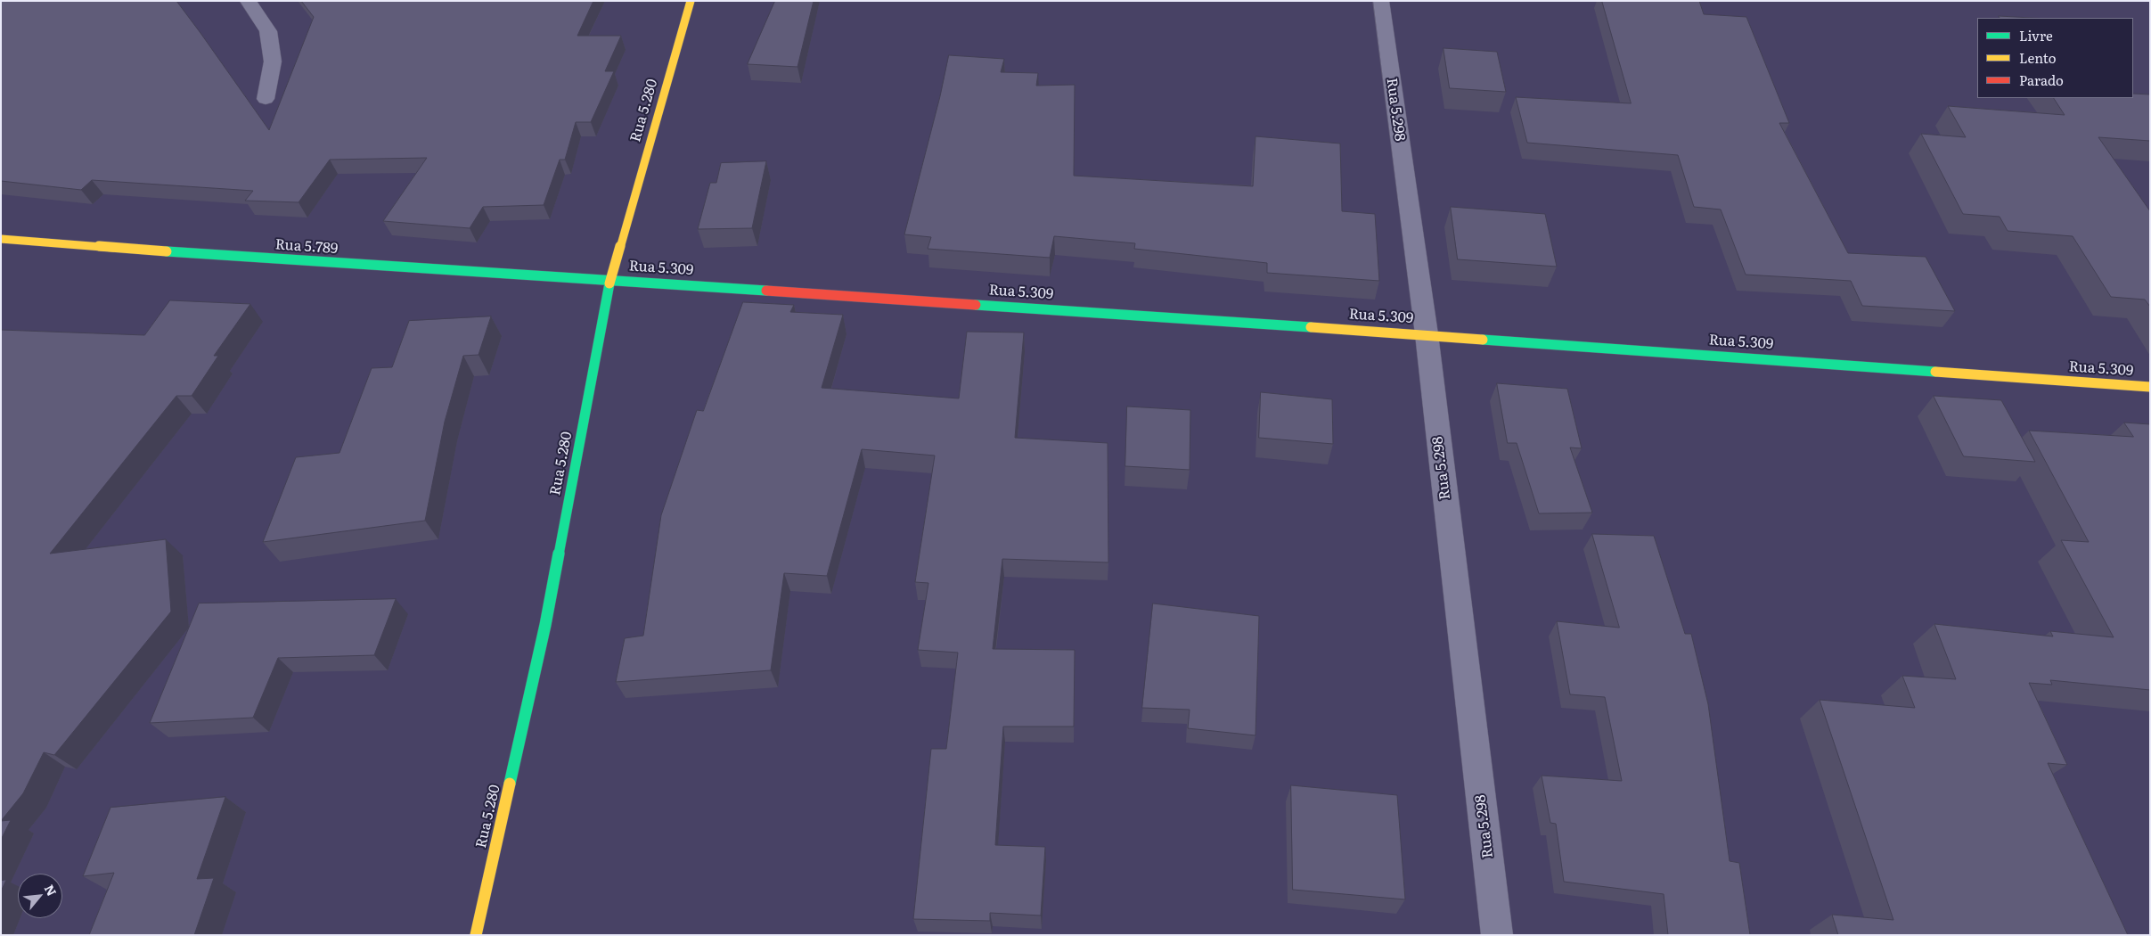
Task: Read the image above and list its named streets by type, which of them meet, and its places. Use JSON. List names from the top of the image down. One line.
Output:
{"streets":{"street":["Rua 5.298","Rua 5.280","Rua 5.789","Rua 5.309"]},"crossings":[["Rua 5.298","Rua 5.309"],["Rua 5.280","Rua 5.789"],["Rua 5.280","Rua 5.309"],["Rua 5.789","Rua 5.309"]],"legend":["Livre","Lento","Parado"],"north":"top right"}
